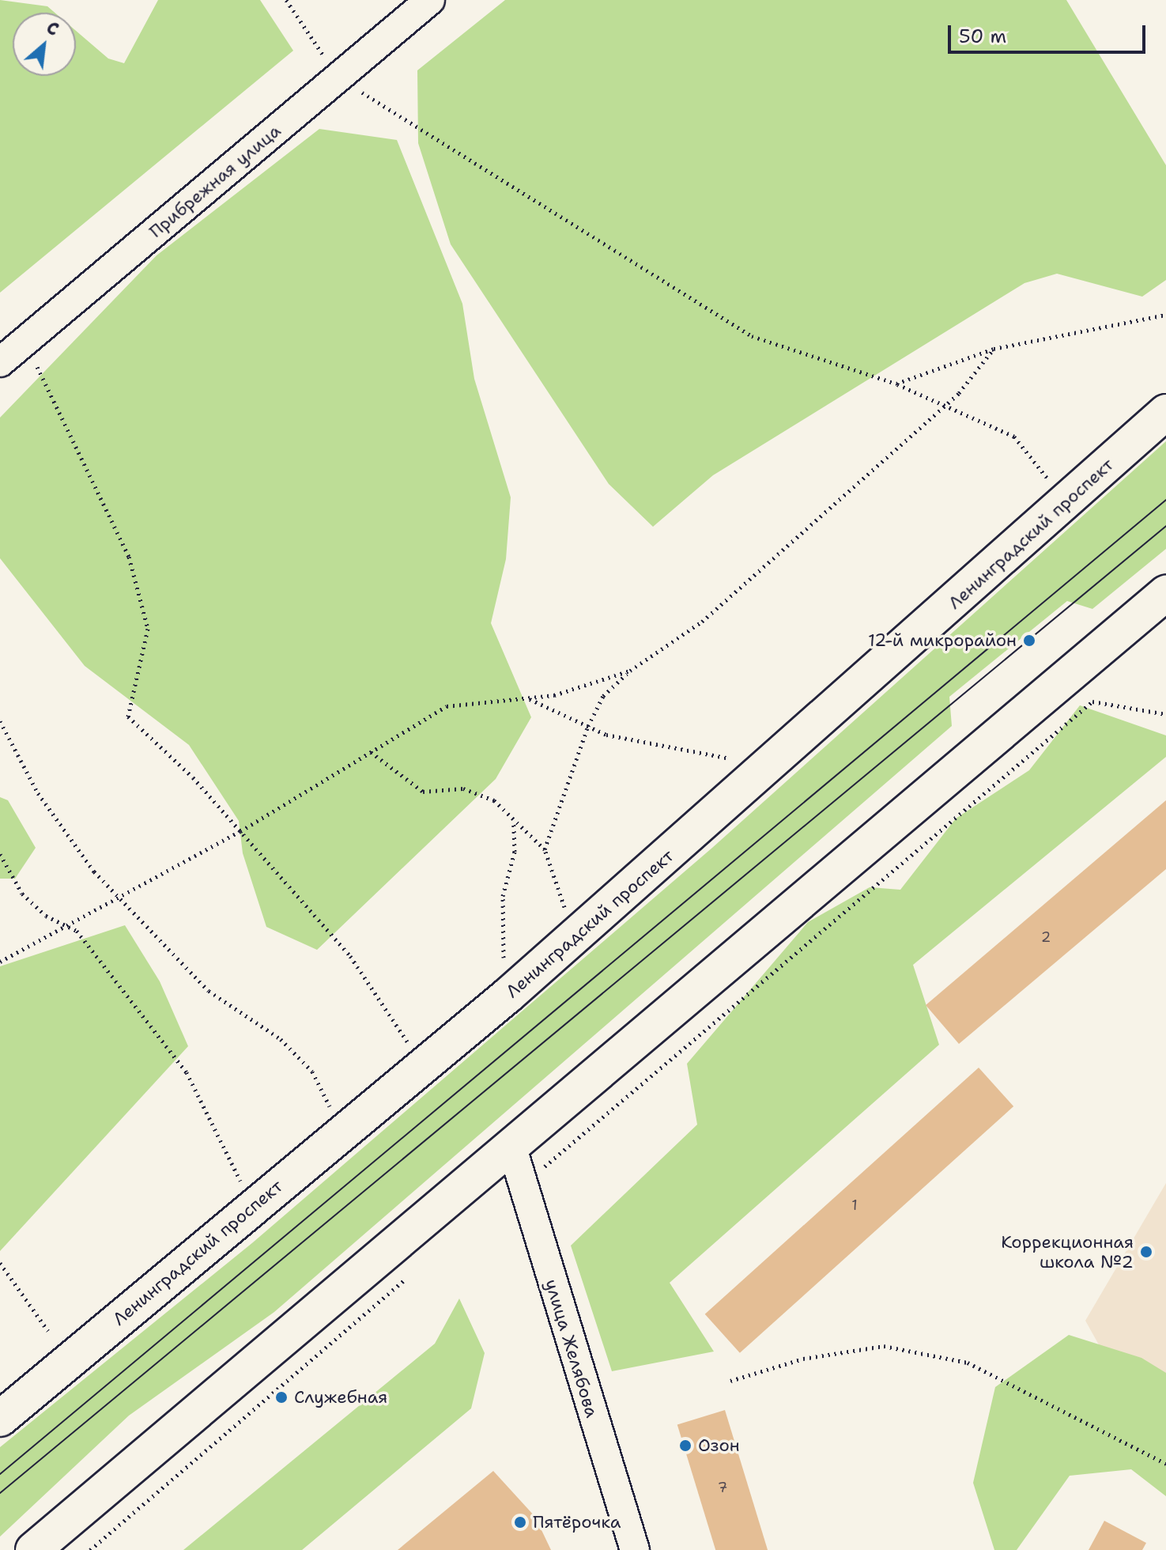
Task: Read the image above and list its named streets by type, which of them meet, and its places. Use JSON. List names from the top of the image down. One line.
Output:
{"streets":{"main road":["Ленинградский проспект"],"street":["Прибрежная улица","улица Желябова"]},"places":["12-й микрорайон","Коррекционная школа №2","Служебная","Озон","Пятёрочка"],"house_numbers":["2","1","7"],"scale_bar":"50 m","north":"top right"}
